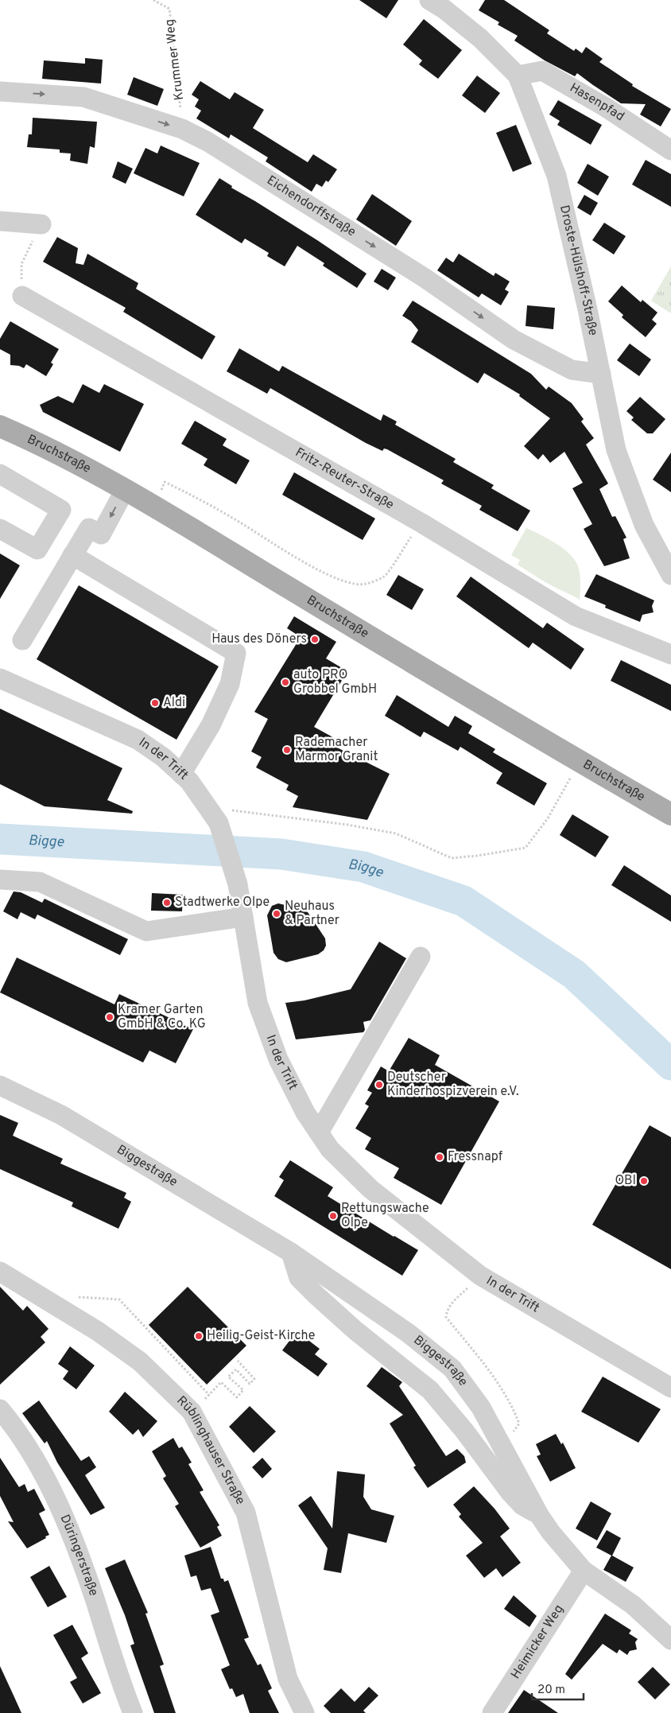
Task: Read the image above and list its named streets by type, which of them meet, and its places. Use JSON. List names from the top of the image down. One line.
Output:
{"streets":{"main road":["Bruchstraße"],"street":["Hasenpfad","Eichendorffstraße","Droste-Hülshoff-Straße","Fritz-Reuter-Straße","In der Trift","Biggestraße","Rüblinghauser Straße","Düringerstraße","Heimicker Weg"],"path":["Krummer Weg"]},"crossings":[["Krummer Weg","Eichendorffstraße"],["Hasenpfad","Droste-Hülshoff-Straße"],["Eichendorffstraße","Droste-Hülshoff-Straße"],["Biggestraße","Heimicker Weg"]],"one_way":["Eichendorffstraße"],"water":["Bigge"],"places":["Haus des Döners","auto PRO Grobbel GmbH","Aldi","Rademacher Marmor Granit","Stadtwerke Olpe","Neuhaus & Partner","Kramer Garten GmbH & Co. KG","Deutscher Kinderhospizverein e.V.","Fressnapf","OBI","Rettungswache Olpe","Heilig-Geist-Kirche"],"scale_bar":"20 m"}
